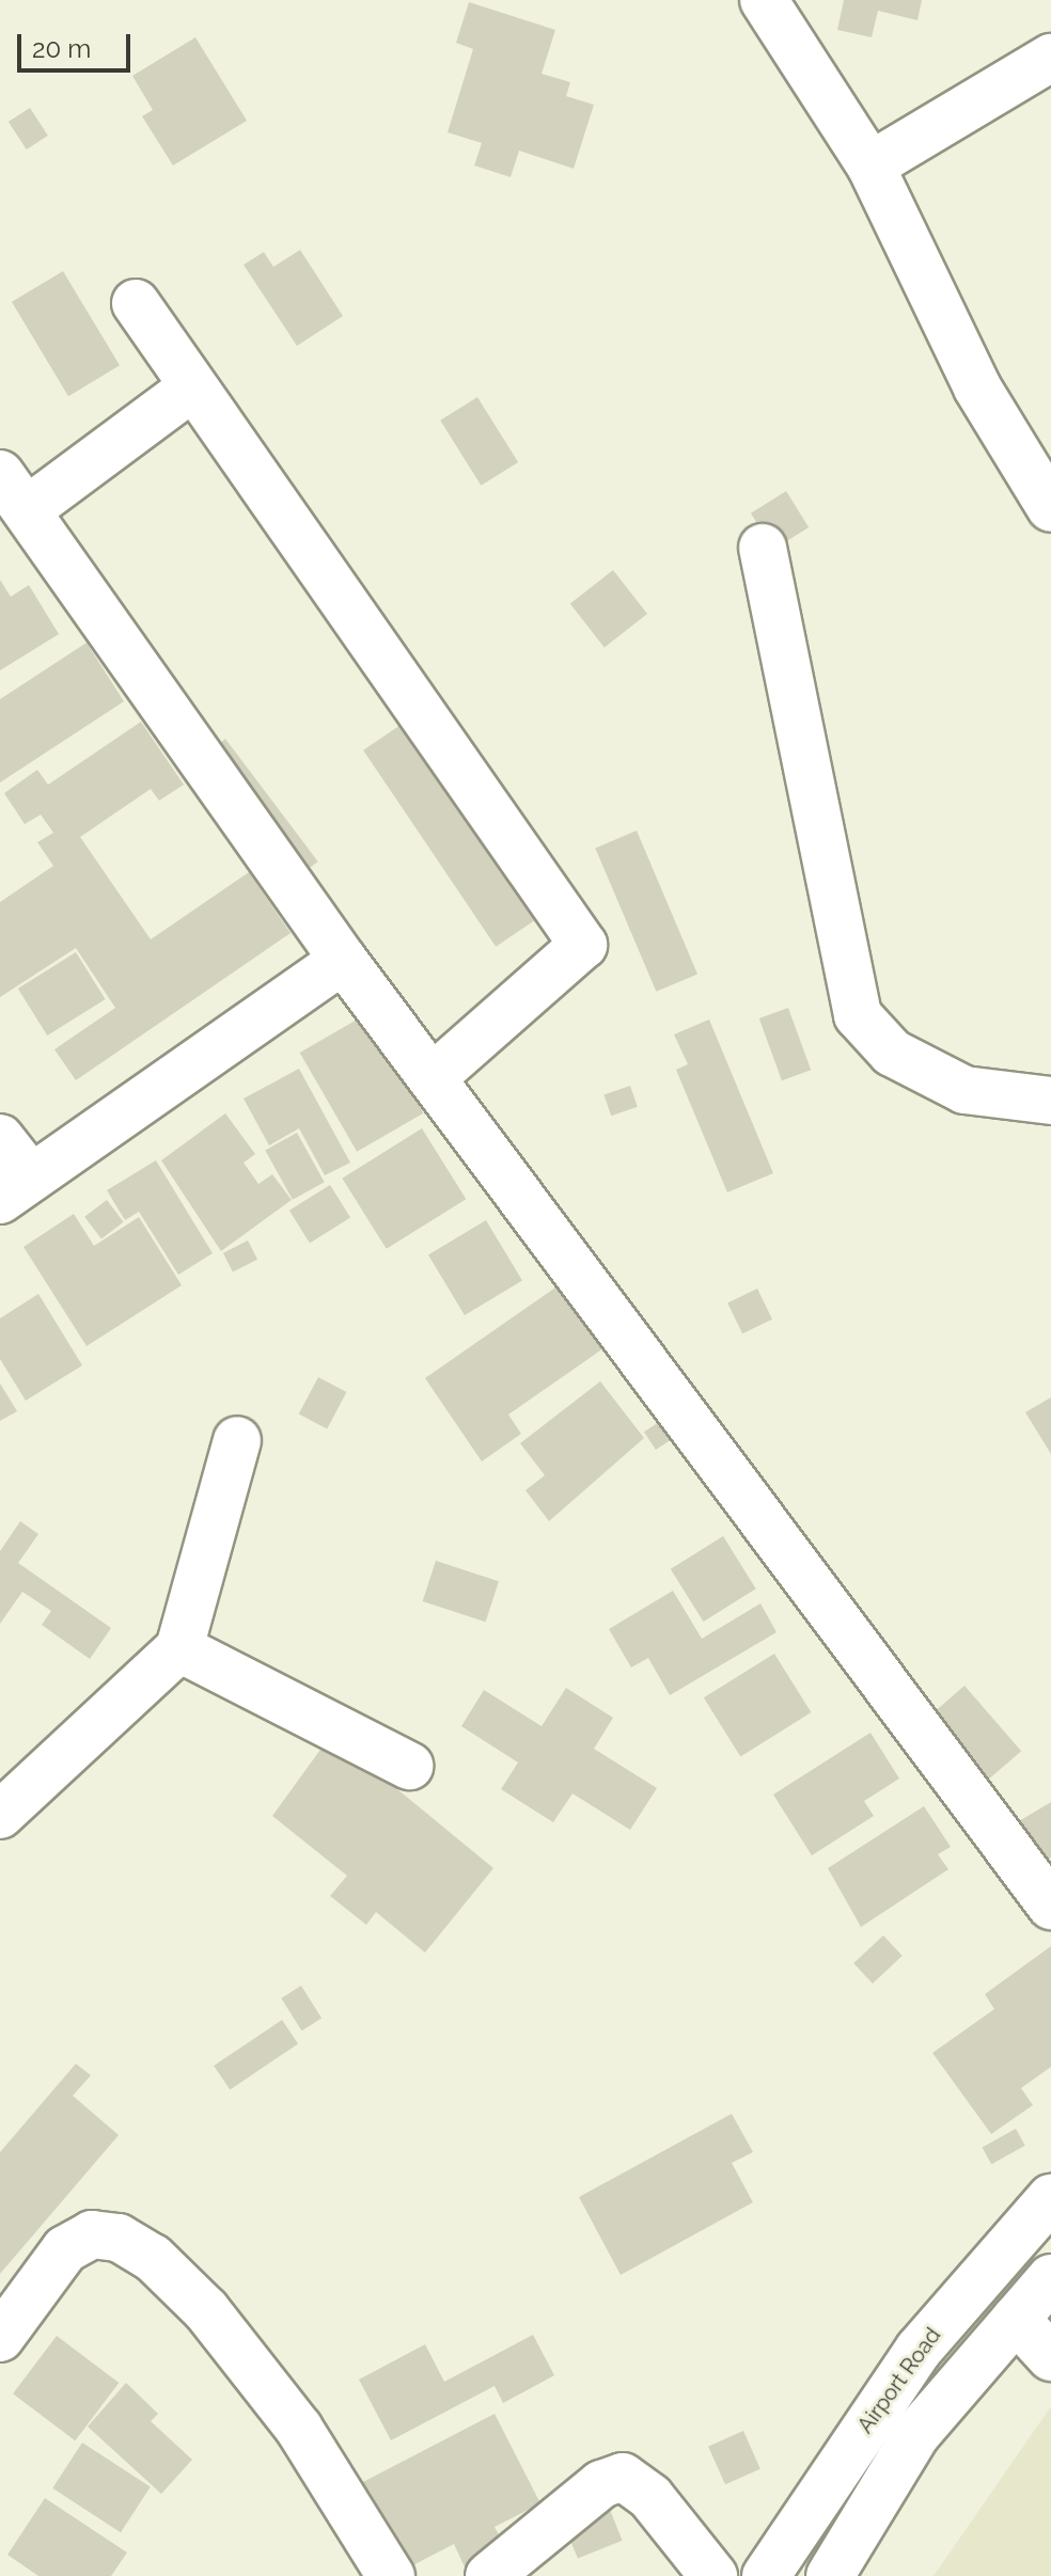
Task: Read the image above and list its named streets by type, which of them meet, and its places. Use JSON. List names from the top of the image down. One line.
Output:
{"streets":{"street":["Airport Road"]},"scale_bar":"20 m"}
